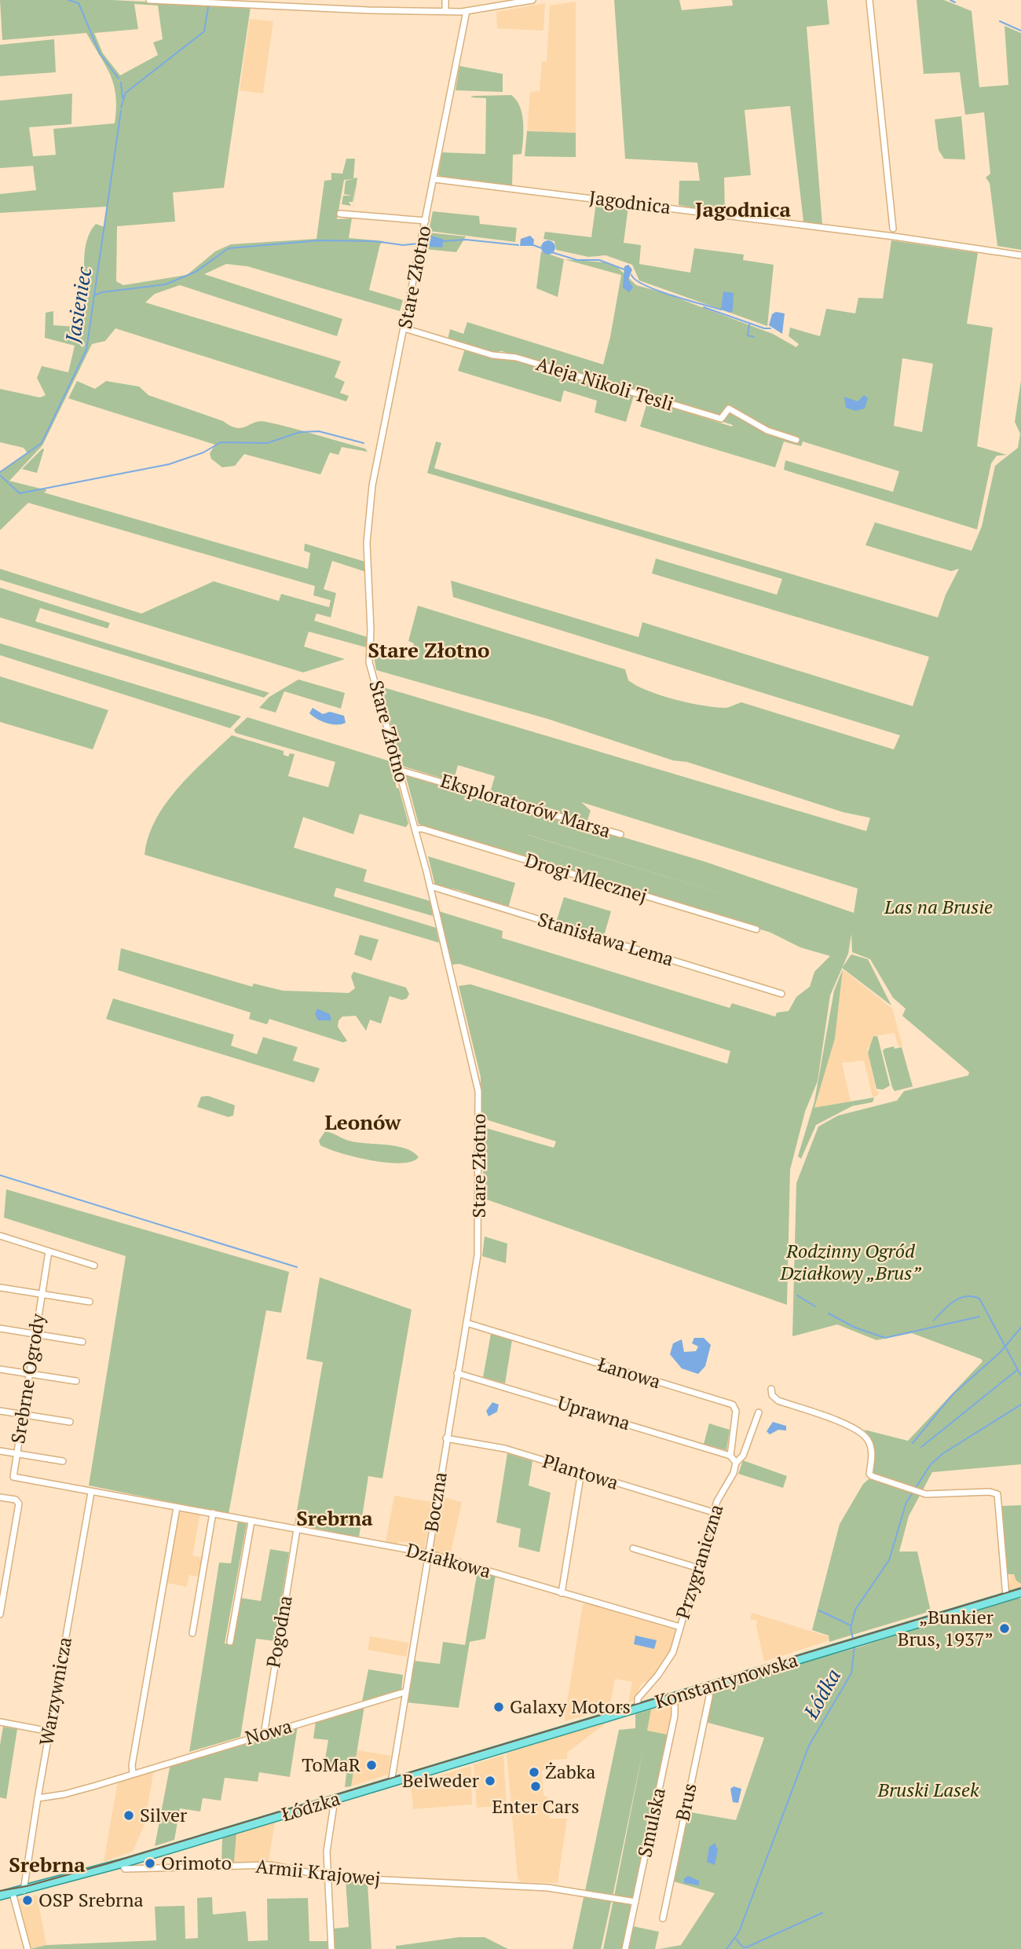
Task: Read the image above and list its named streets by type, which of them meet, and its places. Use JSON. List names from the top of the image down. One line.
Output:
{"streets":{"main road":["Konstantynowska","Łódzka"],"street":["Jagodnica","Stare Złotno","Aleja Nikoli Tesli","Eksploratorów Marsa","Drogi Mlecznej","Stanisława Lema","Łanowa","Srebrne Ogrody","Uprawna","Plantowa","Boczna","Działkowa","Przygraniczna","Pogodna","Warzywnicza","Nowa","Brus","Smulska","Armii Krajowej"]},"crossings":[["Jagodnica","Stare Złotno"],["Stare Złotno","Aleja Nikoli Tesli"],["Stare Złotno","Eksploratorów Marsa"],["Stare Złotno","Drogi Mlecznej"],["Stare Złotno","Stanisława Lema"],["Stare Złotno","Łanowa"],["Stare Złotno","Boczna"],["Łanowa","Uprawna"],["Łanowa","Boczna"],["Srebrne Ogrody","Działkowa"],["Srebrne Ogrody","Warzywnicza"],["Uprawna","Boczna"],["Plantowa","Boczna"],["Plantowa","Przygraniczna"],["Boczna","Działkowa"],["Boczna","Nowa"],["Boczna","Łódzka"],["Działkowa","Przygraniczna"],["Działkowa","Pogodna"],["Działkowa","Warzywnicza"],["Przygraniczna","Konstantynowska"],["Pogodna","Nowa"],["Konstantynowska","Brus"],["Konstantynowska","Łódzka"],["Konstantynowska","Smulska"],["Warzywnicza","Nowa"],["Warzywnicza","Łódzka"],["Łódzka","Armii Krajowej"],["Smulska","Armii Krajowej"]],"districts":["Jagodnica","Stare Złotno","Leonów","Srebrna","Srebrna"],"water":["Jasieniec","Łódka"],"parks":["Las na Brusie","Rodzinny Ogród Działkowy „Brus”","Bruski Lasek"],"places":["„Bunkier Brus, 1937”","Galaxy Motors","ToMaR","Żabka","Belweder","Enter Cars","Silver","Orimoto","OSP Srebrna"]}
